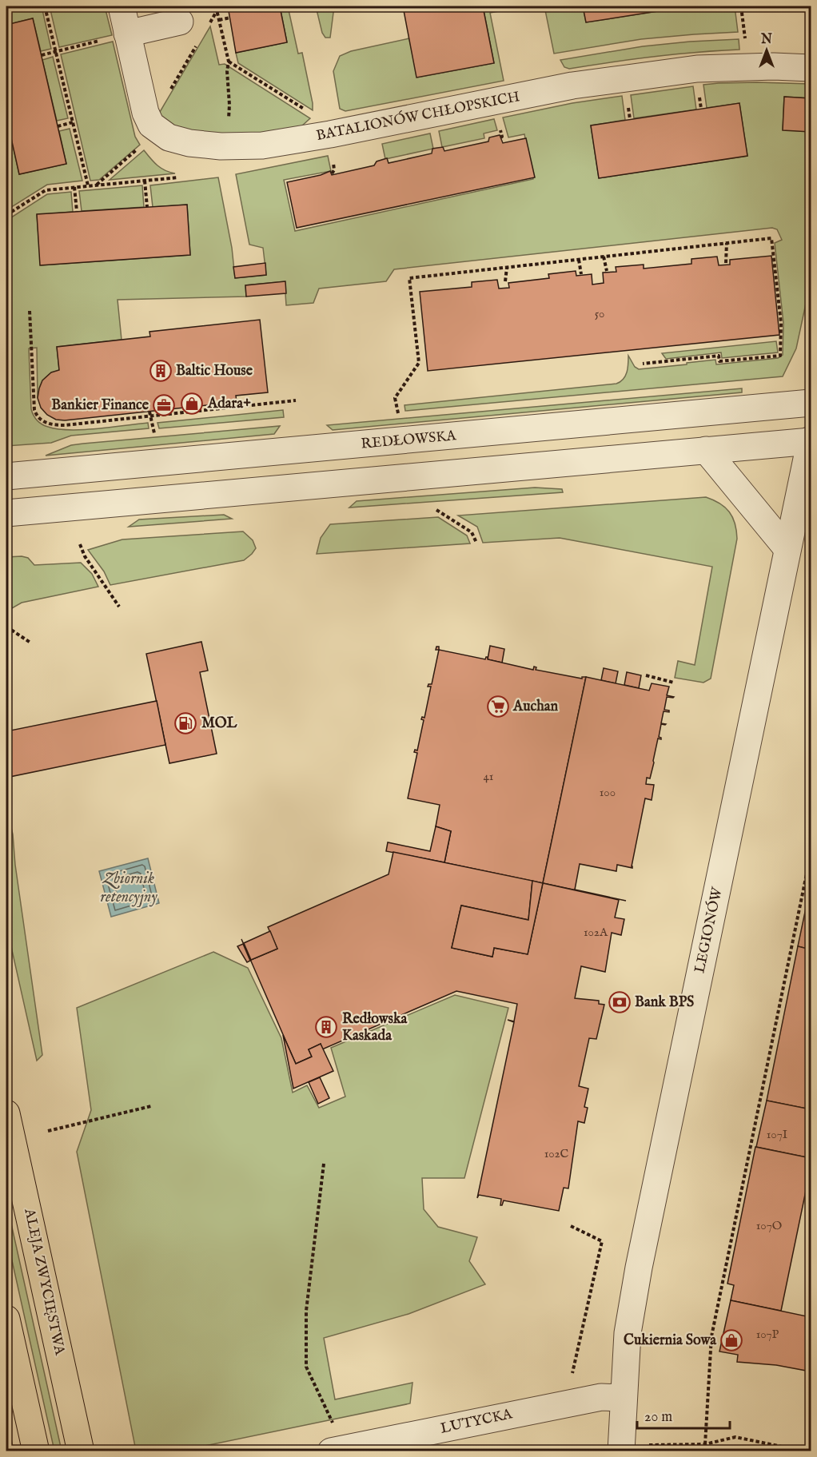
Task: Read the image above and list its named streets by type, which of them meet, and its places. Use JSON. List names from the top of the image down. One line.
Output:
{"streets":{"main road":["ALEJA ZWYCIĘSTWA"],"street":["BATALIONÓW CHŁOPSKICH","REDŁOWSKA","LEGIONÓW","LUTYCKA"]},"crossings":[["LEGIONÓW","LUTYCKA"]],"water":["Zbiornik retencyjny"],"places":{"building":["Baltic House","Redłowska Kaskada"],"shop":["Adara+","Cukiernia Sowa"],"office":["Bankier Finance"],"supermarket":["Auchan"],"fuel station":["MOL"],"bank":["Bank BPS"]},"house_numbers":["50","41","100","102A","107I","102C","107O","107P"],"scale_bar":"20 m","north":"top"}
